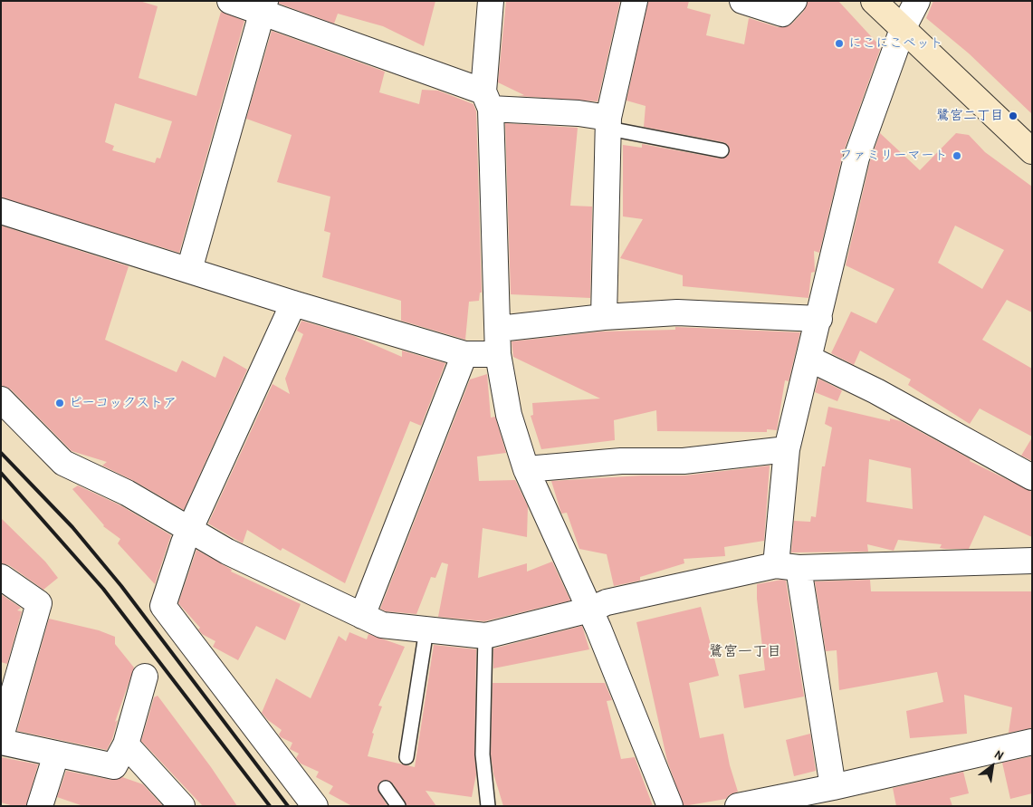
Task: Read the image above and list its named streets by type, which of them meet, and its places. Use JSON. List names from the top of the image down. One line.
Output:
{"districts":["鷺宮一丁目"],"places":["にこにこペット","鷺宮二丁目","ファミリーマート","ピーコックストア"],"north":"top right"}
